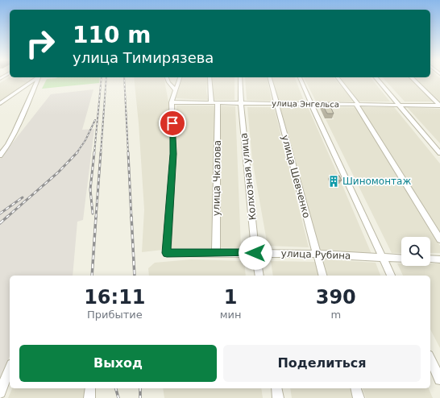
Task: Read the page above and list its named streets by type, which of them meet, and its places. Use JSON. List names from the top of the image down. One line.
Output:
{"streets":{"street":["улица Энгельса","Колхозная улица","улица Шевченко","улица Чкалова","улица Рубина"]},"crossings":[["улица Энгельса","Колхозная улица"],["улица Энгельса","улица Шевченко"],["улица Энгельса","улица Чкалова"],["улица Энгельса","улица Рубина"],["Колхозная улица","улица Рубина"],["улица Шевченко","улица Рубина"],["улица Чкалова","улица Рубина"]],"places":{"building":["Шиномонтаж"]},"page":{"turn":["110 m","улица Тимирязева"],"eta":["16:11","Прибытие","1","мин","390","m"],"buttons":["Выход","Поделиться"]}}
